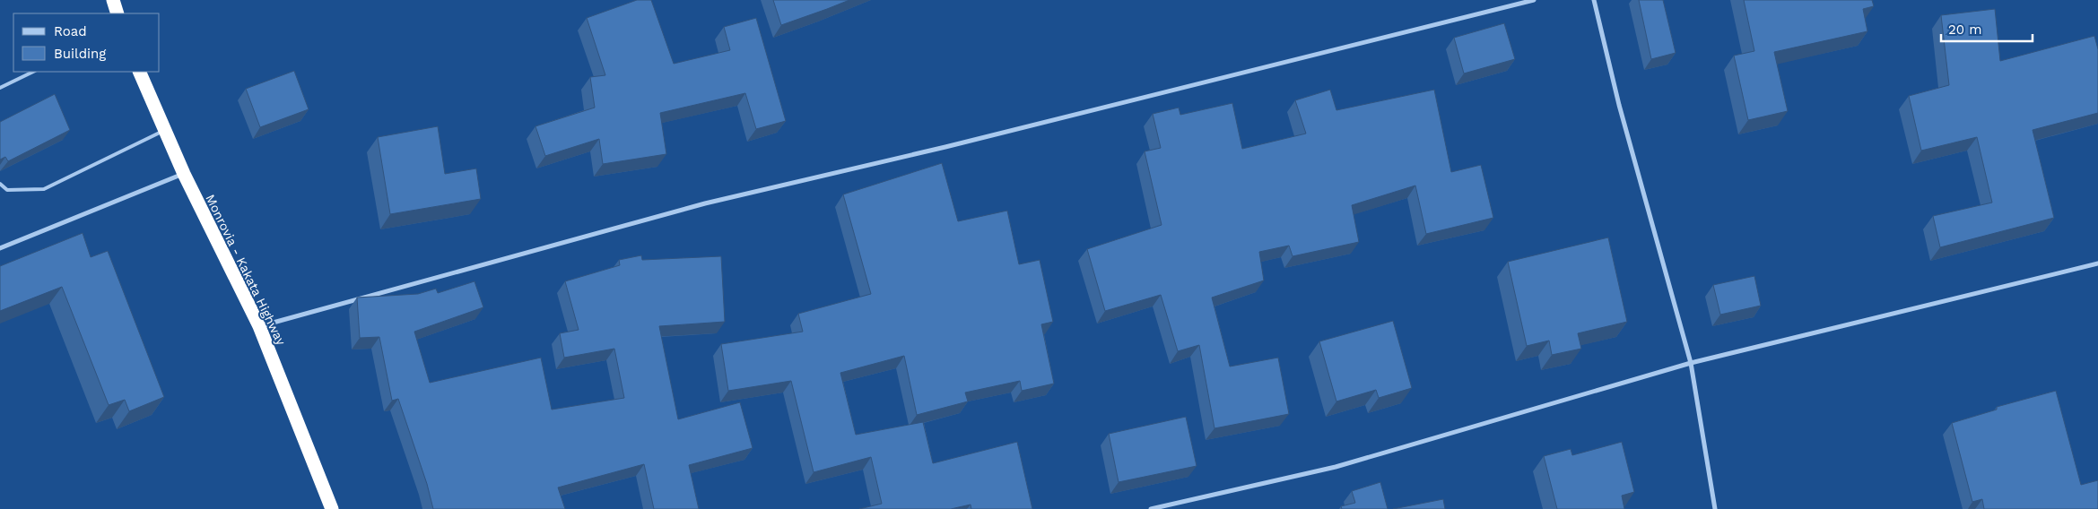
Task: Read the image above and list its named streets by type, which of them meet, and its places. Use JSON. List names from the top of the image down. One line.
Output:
{"streets":{"highway":["Monrovia - Kakata Highway"]},"legend":["Road","Building"],"scale_bar":"20 m"}
